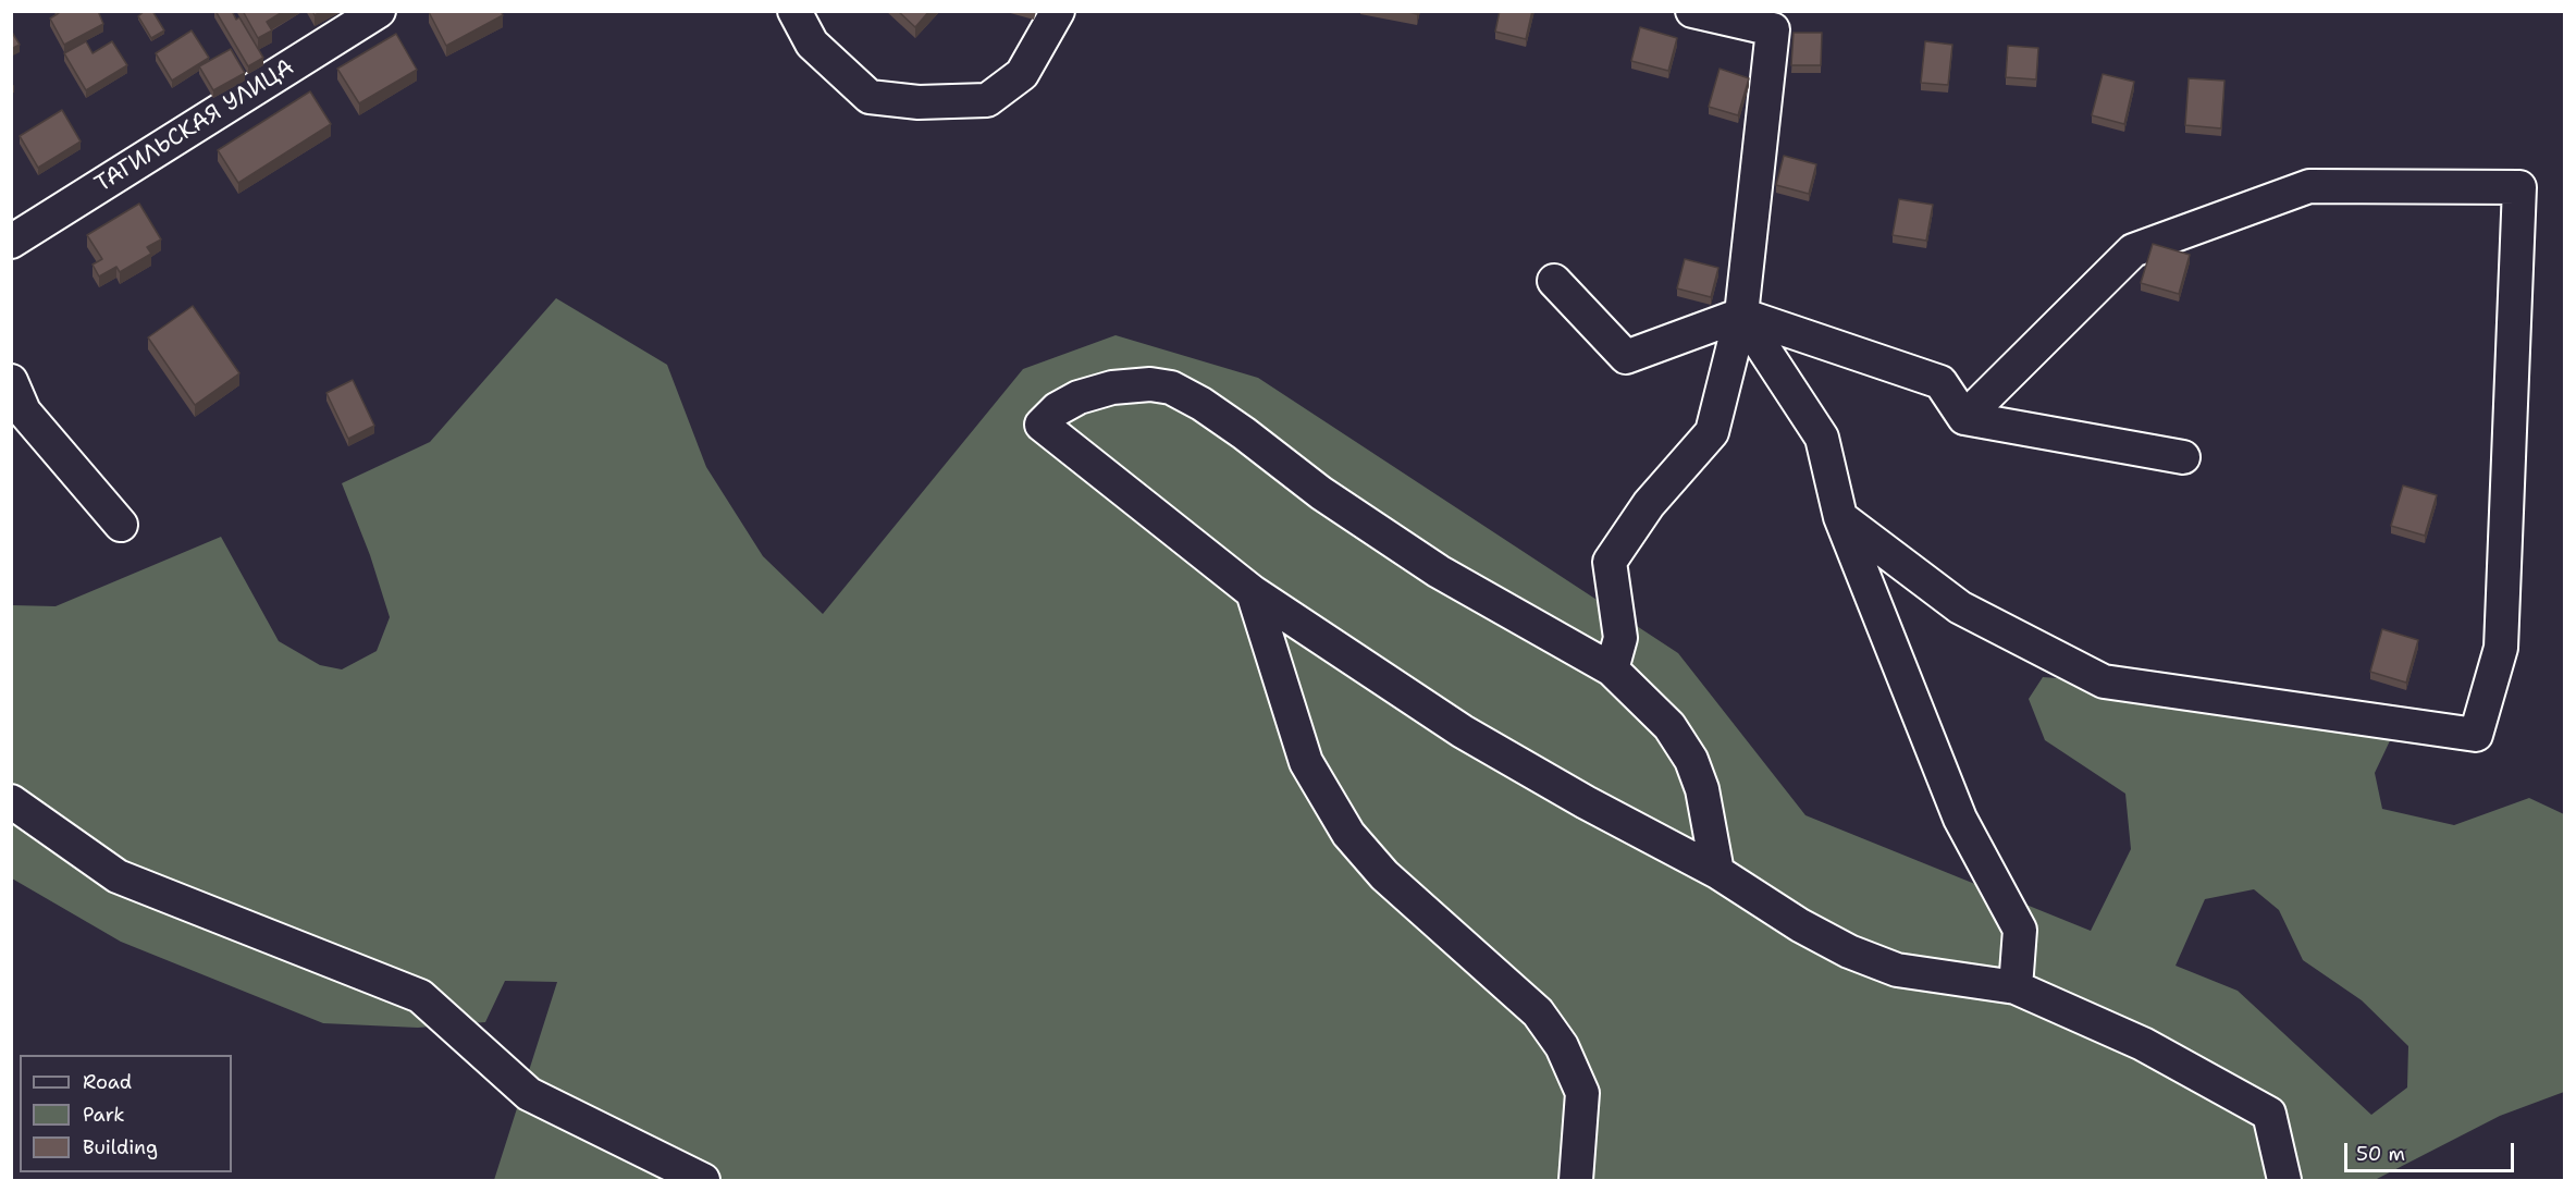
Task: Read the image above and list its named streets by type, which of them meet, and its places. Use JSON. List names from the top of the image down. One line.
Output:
{"streets":{"street":["ТАГИЛЬСКАЯ УЛИЦА"]},"legend":["Road","Park","Building"],"scale_bar":"50 m"}
